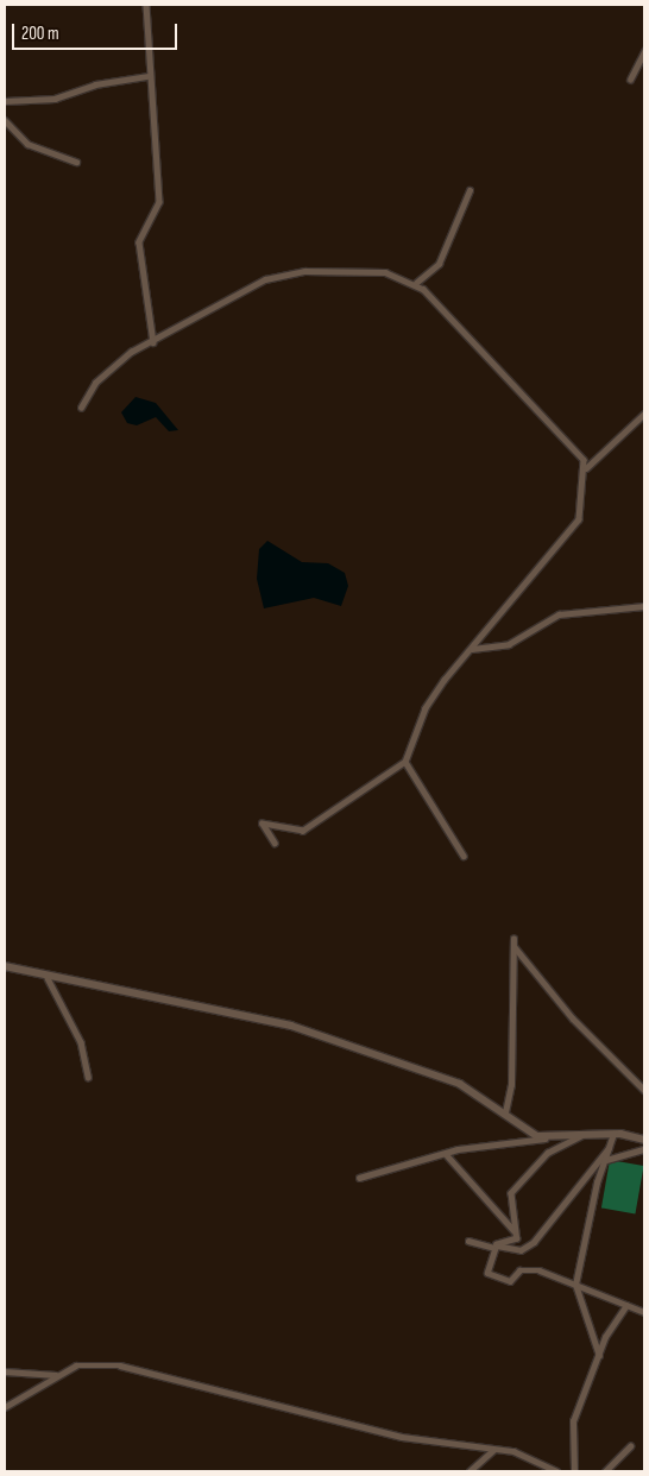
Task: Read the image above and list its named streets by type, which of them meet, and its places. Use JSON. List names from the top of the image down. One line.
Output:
{"scale_bar":"200 m"}
